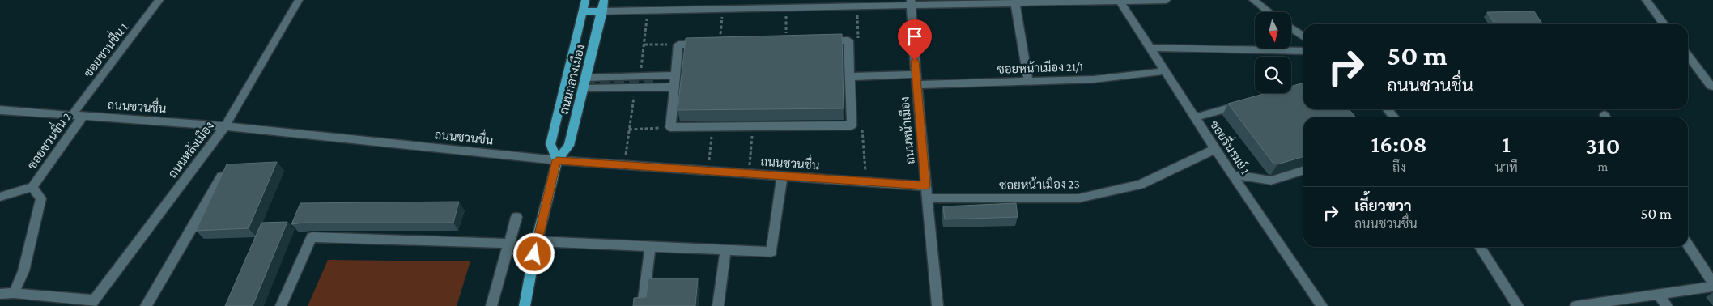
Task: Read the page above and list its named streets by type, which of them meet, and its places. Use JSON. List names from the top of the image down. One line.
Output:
{"streets":{"main road":["ถนนกลางเมือง"],"street":["ซอยชวนชื่น 1","ซอยหน้าเมือง 21/1","ถนนชวนชื่น","ถนนหน้าเมือง","ซอยชวนชื่น 2","ซอยรื่นรมย์ 1","ถนนหลังเมือง","ซอยหน้าเมือง 23"]},"crossings":[["ซอยชวนชื่น 1","ถนนชวนชื่น"],["ซอยหน้าเมือง 21/1","ถนนหน้าเมือง"],["ซอยหน้าเมือง 21/1","ซอยรื่นรมย์ 1"],["ถนนกลางเมือง","ถนนชวนชื่น"],["ถนนชวนชื่น","ถนนหน้าเมือง"],["ถนนชวนชื่น","ซอยชวนชื่น 2"],["ถนนชวนชื่น","ถนนหลังเมือง"],["ถนนหน้าเมือง","ซอยหน้าเมือง 23"],["ซอยรื่นรมย์ 1","ซอยหน้าเมือง 23"]],"north":"bottom","page":{"turn":["50 m","ถนนชวนชื่น"],"eta":["16:08","ถึง","1","นาที","310","m"],"list":[{"name":"เลี้ยวขวา","note":"ถนนชวนชื่น","value":"50 m"}]}}
